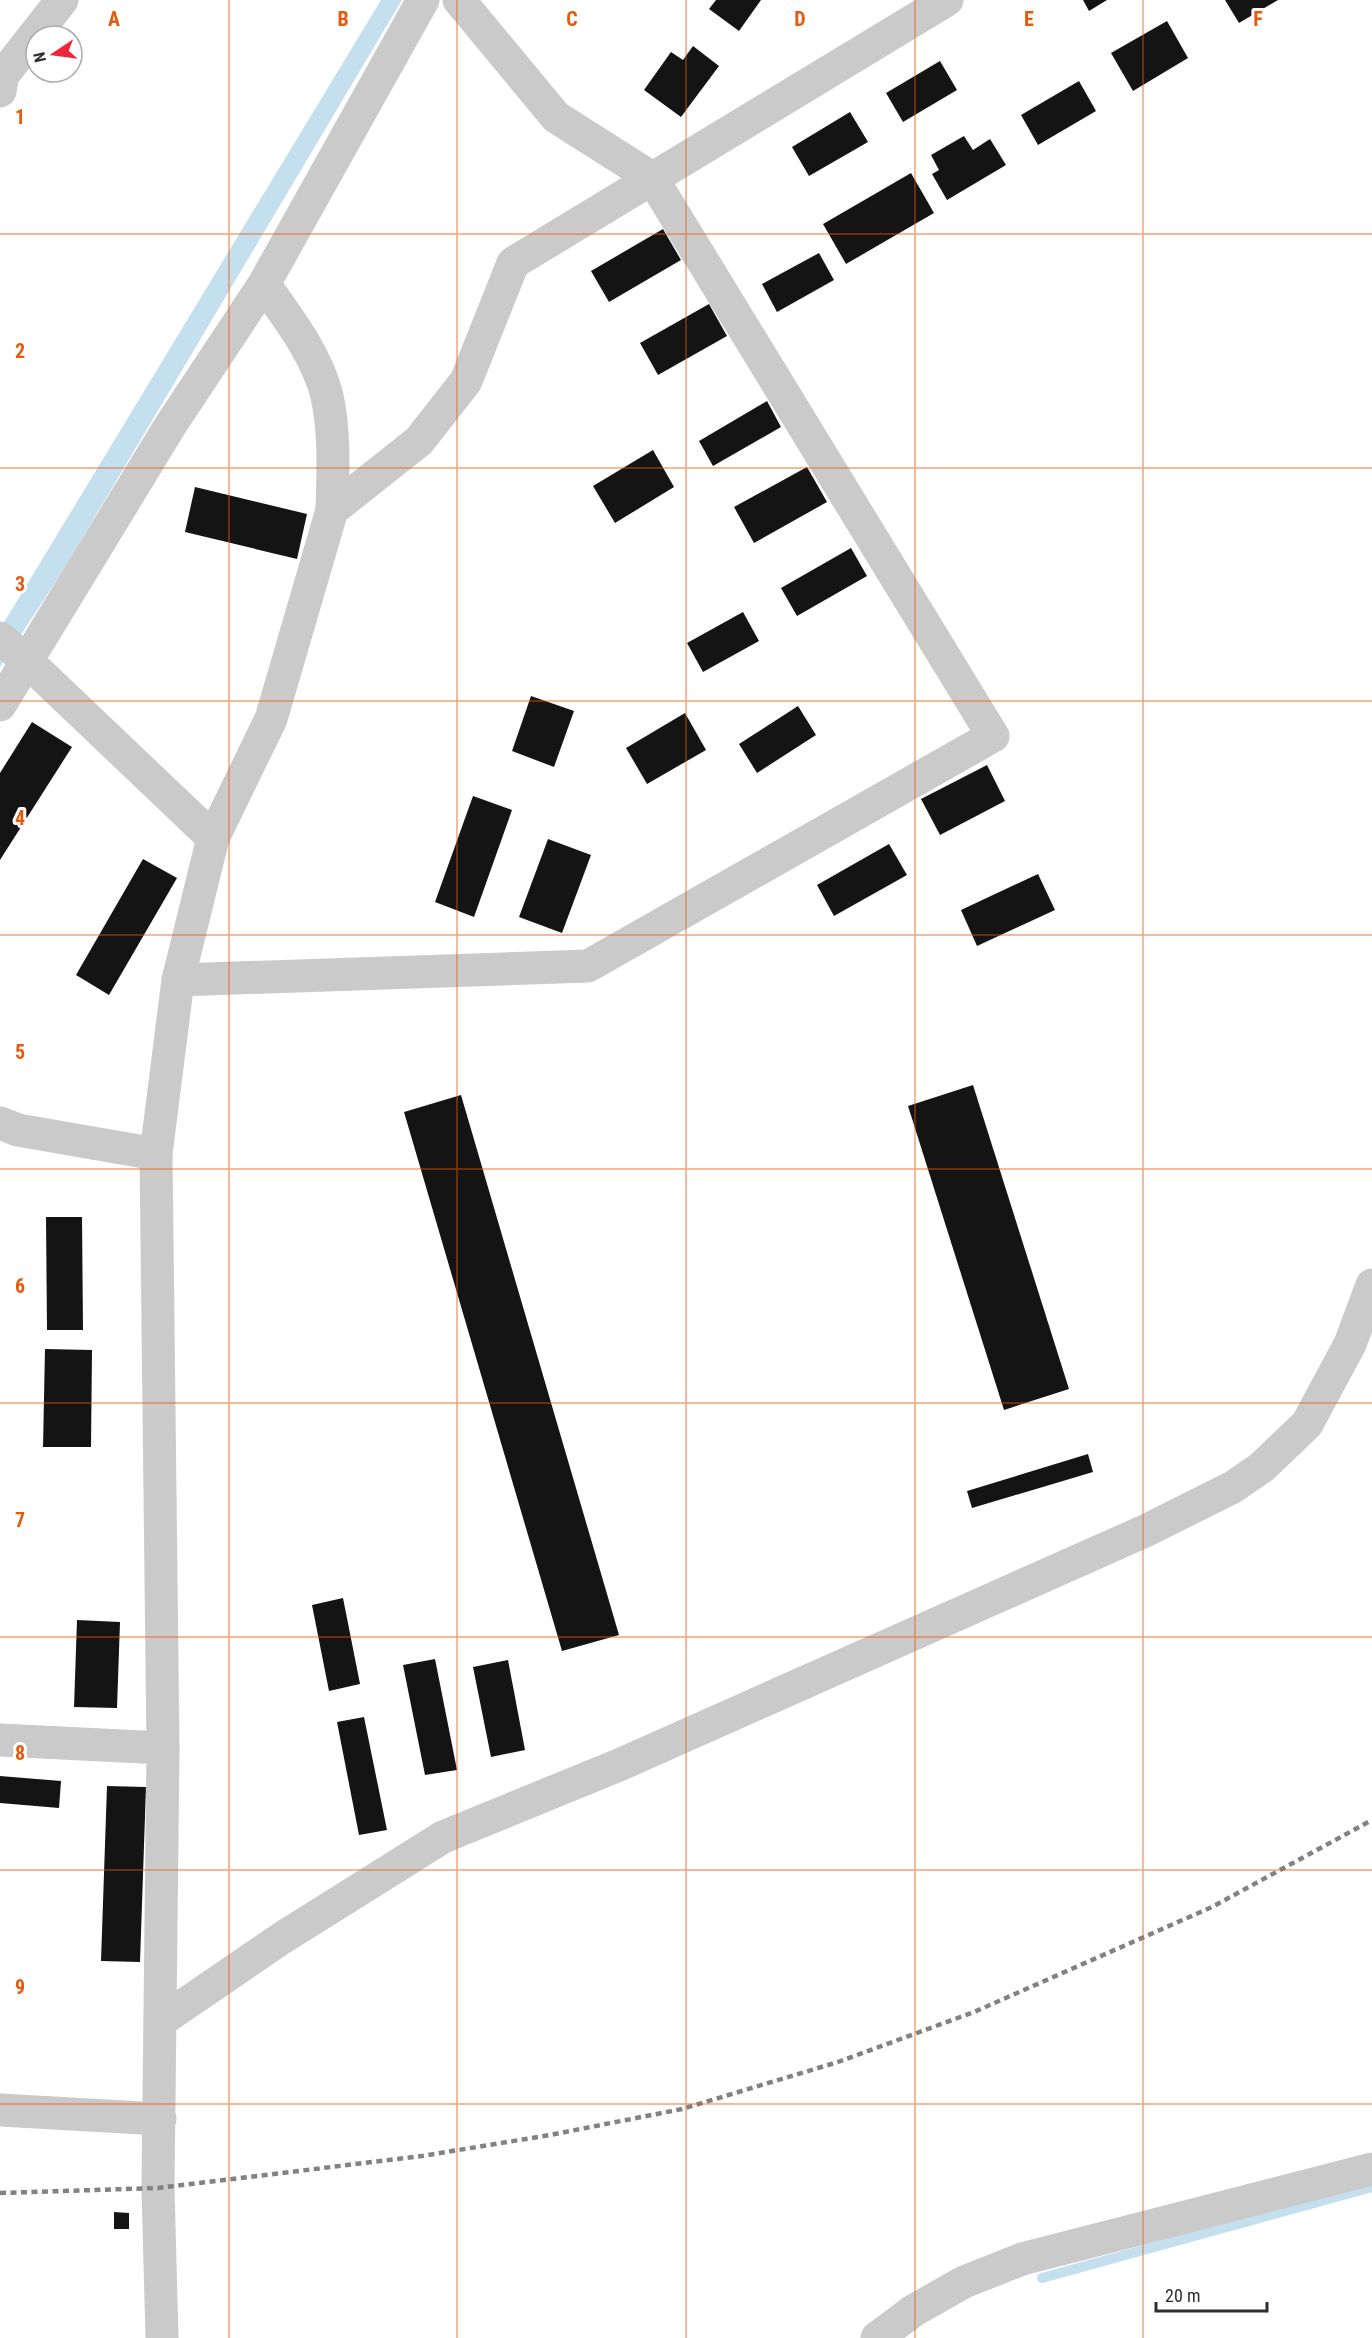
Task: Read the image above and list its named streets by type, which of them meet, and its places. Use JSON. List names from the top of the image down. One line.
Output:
{"scale_bar":"20 m","north":"left","grid":{"columns":["A","B","C","D","E","F"],"rows":["1","2","3","4","5","6","7","8","9"]}}
